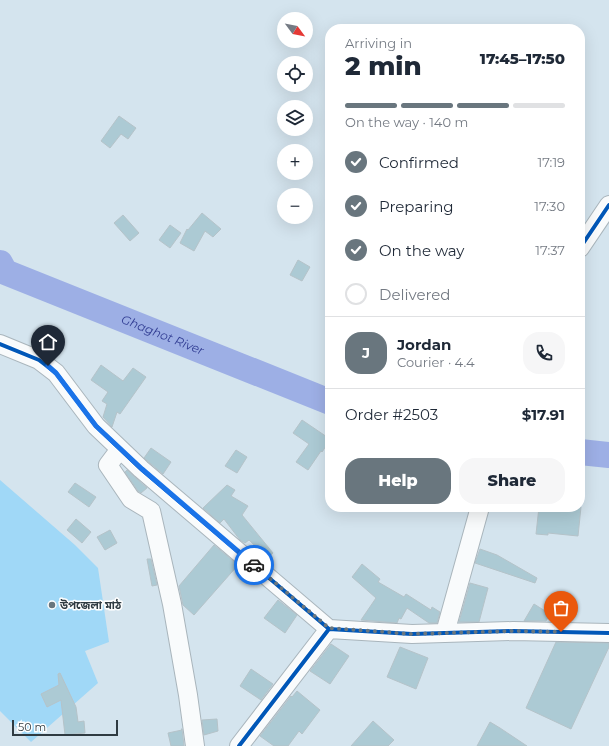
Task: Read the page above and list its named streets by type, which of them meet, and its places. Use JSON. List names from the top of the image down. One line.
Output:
{"water":["Ghaghot River"],"places":["উপজেলা মাঠ"],"scale_bar":"50 m","north":"bottom right","page":{"map_buttons":["+","−"],"heading":["2 min","Arriving in","17:45–17:50"],"panel":["Jordan","Courier · 4.4","Order #2503","$17.91"],"bar":"On the way · 140 m","list":[["Confirmed","17:19"],["Preparing","17:30"],["On the way","17:37"],"Delivered"],"round":"J","buttons":["Help","Share"],"scale":"50 m"}}
